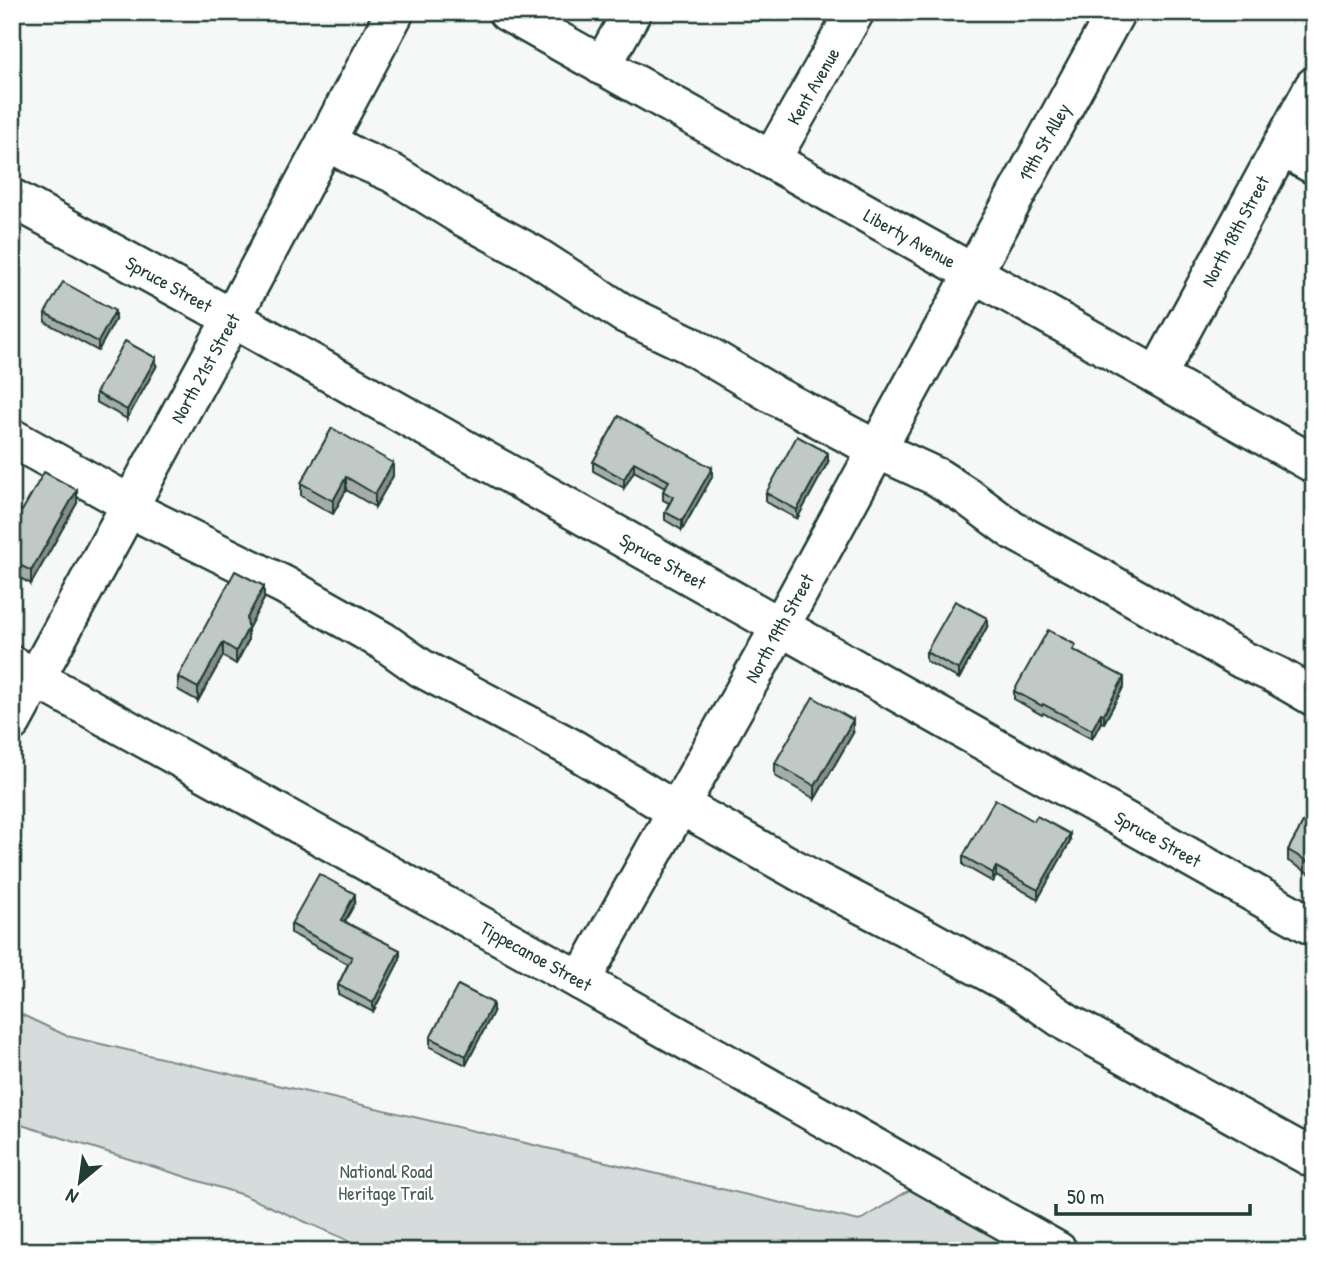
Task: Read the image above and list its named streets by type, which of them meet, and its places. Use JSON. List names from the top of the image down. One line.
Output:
{"streets":{"street":["Kent Avenue","19th St Alley","North 18th Street","Liberty Avenue","Spruce Street","North 21st Street","North 19th Street","Tippecanoe Street"]},"crossings":[["Kent Avenue","Liberty Avenue"],["19th St Alley","Liberty Avenue"],["19th St Alley","North 19th Street"],["North 18th Street","Liberty Avenue"],["Liberty Avenue","North 19th Street"],["Spruce Street","North 21st Street"],["Spruce Street","North 19th Street"],["North 21st Street","Tippecanoe Street"],["North 19th Street","Tippecanoe Street"]],"parks":["National Road Heritage Trail"],"scale_bar":"50 m","north":"bottom left"}
